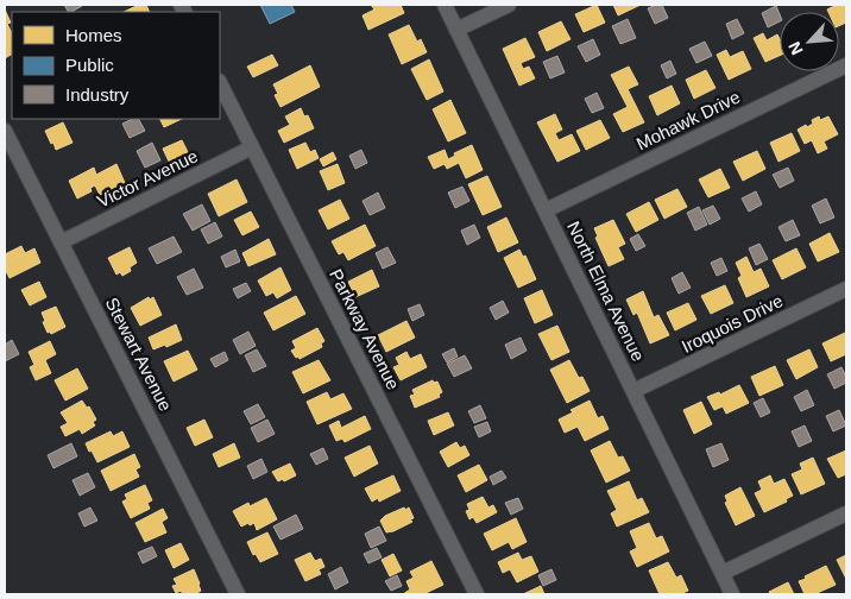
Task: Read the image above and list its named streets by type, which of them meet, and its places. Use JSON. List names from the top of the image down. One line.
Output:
{"streets":{"street":["Mohawk Drive","Victor Avenue","North Elma Avenue","Iroquois Drive","Parkway Avenue","Stewart Avenue"]},"crossings":[["Mohawk Drive","North Elma Avenue"],["Victor Avenue","Parkway Avenue"],["Victor Avenue","Stewart Avenue"],["North Elma Avenue","Iroquois Drive"]],"legend":["Homes","Public","Industry"],"north":"bottom left"}
